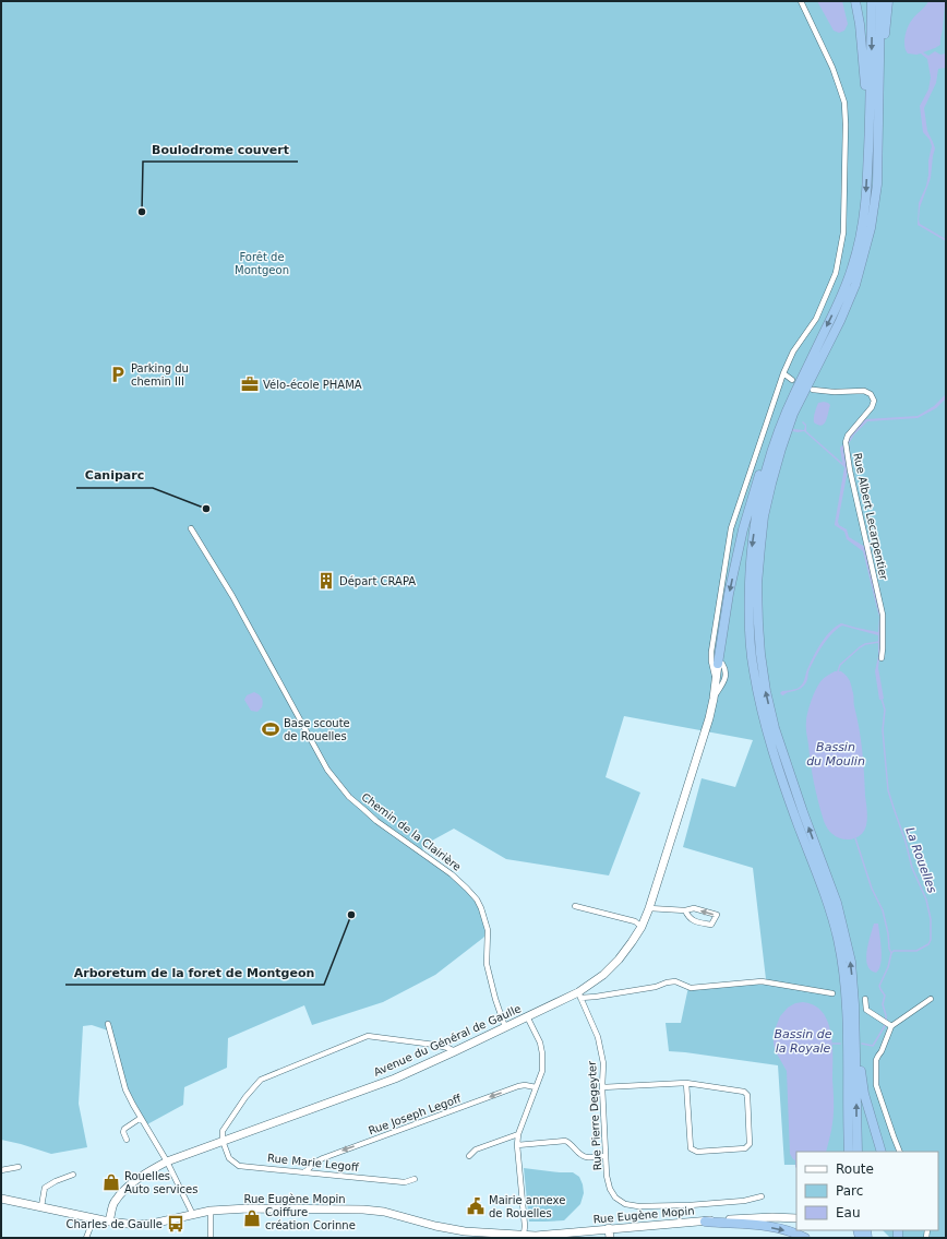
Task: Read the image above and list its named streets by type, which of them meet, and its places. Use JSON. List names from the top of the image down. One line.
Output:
{"streets":{"street":["Rue Albert Lecarpentier","Chemin de la Clairière","Avenue du Général de Gaulle","Rue Joseph Legoff","Rue Pierre Degeyter","Rue Marie Legoff","Rue Eugène Mopin"]},"crossings":[["Chemin de la Clairière","Avenue du Général de Gaulle"],["Avenue du Général de Gaulle","Rue Pierre Degeyter"],["Avenue du Général de Gaulle","Rue Marie Legoff"],["Avenue du Général de Gaulle","Rue Eugène Mopin"],["Rue Joseph Legoff","Rue Marie Legoff"]],"one_way":["Rue Joseph Legoff"],"water":["Bassin du Moulin","La Rouelles","Bassin de la Royale"],"parks":["Forêt de Montgeon"],"places":{"other":["Boulodrome couvert","Caniparc","Arboretum de la foret de Montgeon"],"parking":["Parking du chemin III"],"office":["Vélo-école PHAMA"],"building":["Départ CRAPA"],"sports":["Base scoute de Rouelles"],"shop":["Rouelles Auto services","Coiffure création Corinne"],"public building":["Mairie annexe de Rouelles"],"bus stop":["Charles de Gaulle"]},"legend":["Route","Parc","Eau"]}
